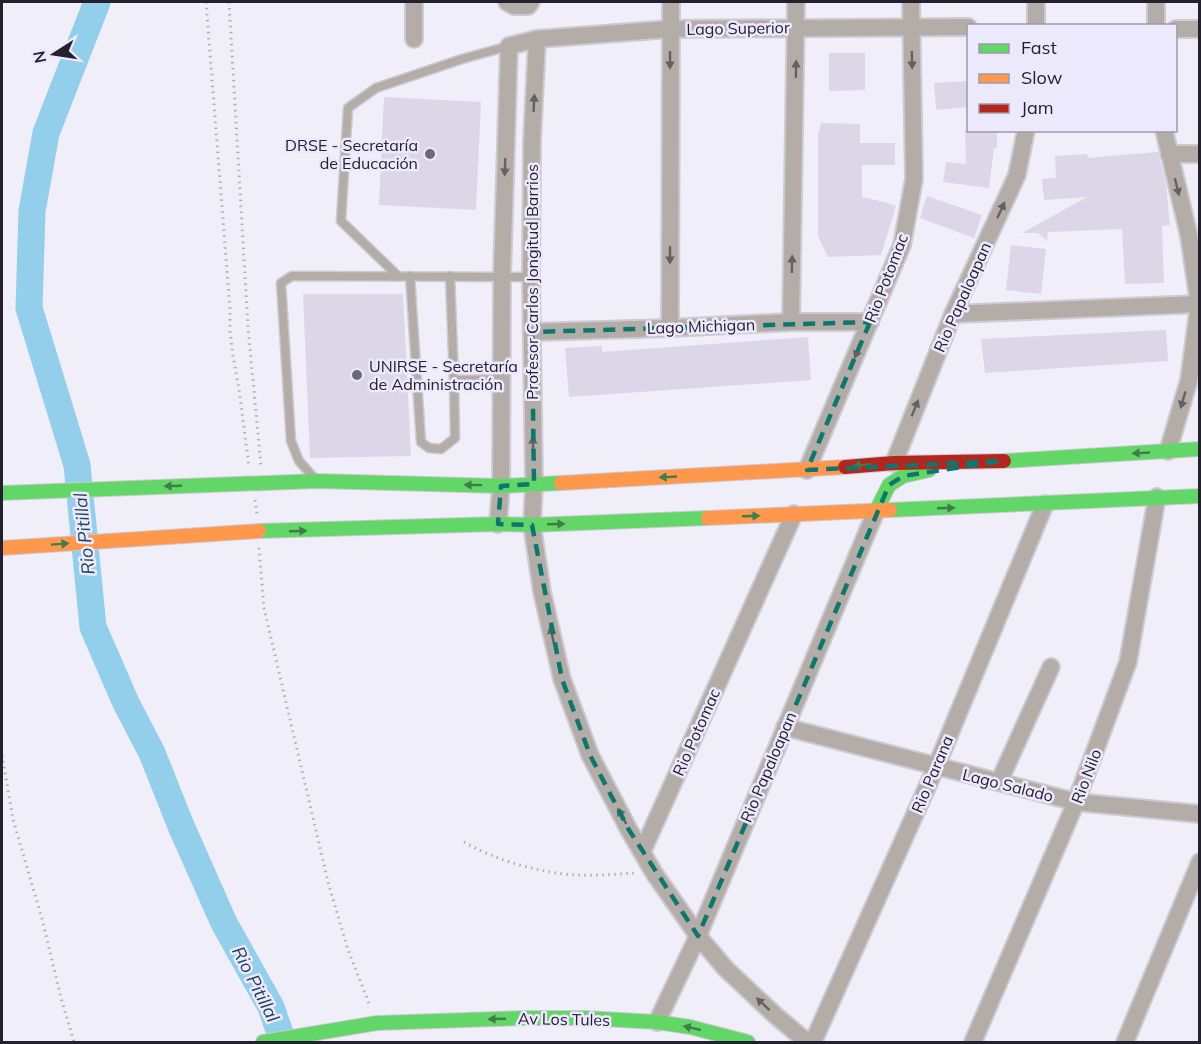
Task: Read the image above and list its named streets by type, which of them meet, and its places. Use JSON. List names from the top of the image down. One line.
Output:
{"streets":{"street":["Lago Superior","Rio Potomac","Profesor Carlos Jongitud Barrios","Rio Papaloapan","Lago Michigan","Rio Parana","Rio Nilo","Lago Salado","Av Los Tules"]},"crossings":[["Lago Superior","Rio Potomac"],["Lago Superior","Profesor Carlos Jongitud Barrios"],["Rio Potomac","Profesor Carlos Jongitud Barrios"],["Rio Potomac","Lago Michigan"],["Profesor Carlos Jongitud Barrios","Rio Papaloapan"],["Profesor Carlos Jongitud Barrios","Lago Michigan"],["Rio Papaloapan","Lago Salado"],["Rio Papaloapan","Av Los Tules"],["Rio Parana","Lago Salado"],["Rio Nilo","Lago Salado"]],"one_way":["Rio Papaloapan","Av Los Tules"],"water":["Rio Pitillal"],"places":["DRSE - Secretaría de Educación","UNIRSE - Secretaría de Administración"],"legend":["Fast","Slow","Jam"],"north":"left"}
